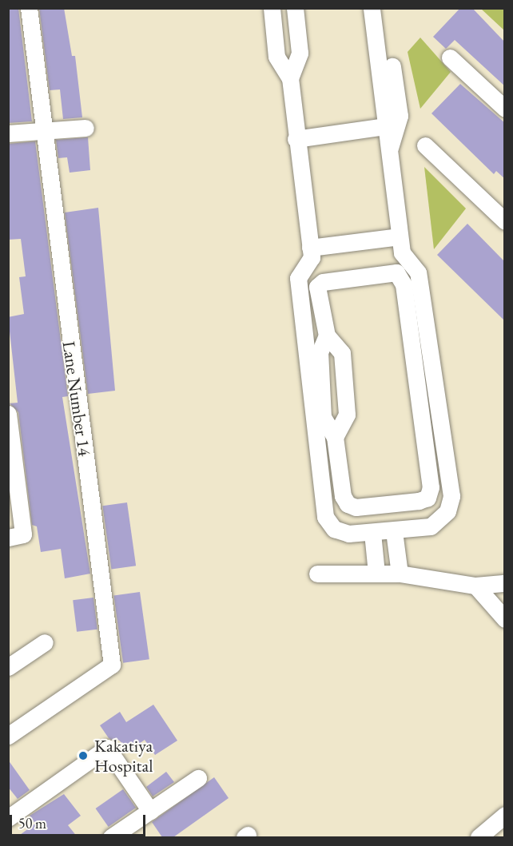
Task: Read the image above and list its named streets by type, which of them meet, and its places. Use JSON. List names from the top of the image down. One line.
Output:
{"streets":{"street":["Lane Number 14"]},"places":["Kakatiya Hospital"],"scale_bar":"50 m"}
